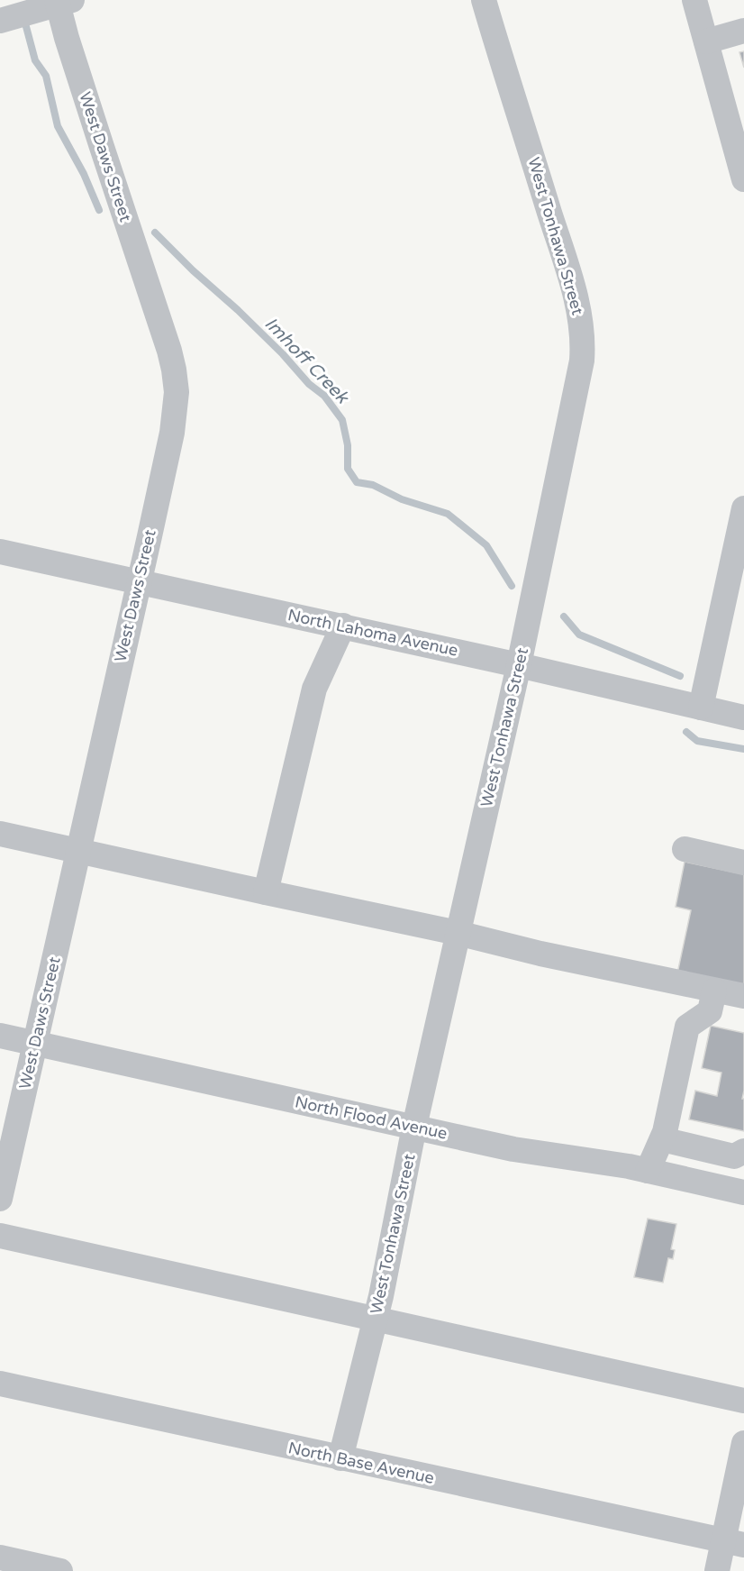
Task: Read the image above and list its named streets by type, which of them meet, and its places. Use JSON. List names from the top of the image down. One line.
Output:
{"streets":{"street":["West Daws Street","West Tonhawa Street","North Lahoma Avenue","North Flood Avenue","North Base Avenue"]},"crossings":[["West Daws Street","North Lahoma Avenue"],["West Daws Street","North Flood Avenue"],["West Tonhawa Street","North Lahoma Avenue"],["West Tonhawa Street","North Flood Avenue"],["West Tonhawa Street","North Base Avenue"]],"water":["Imhoff Creek"]}
